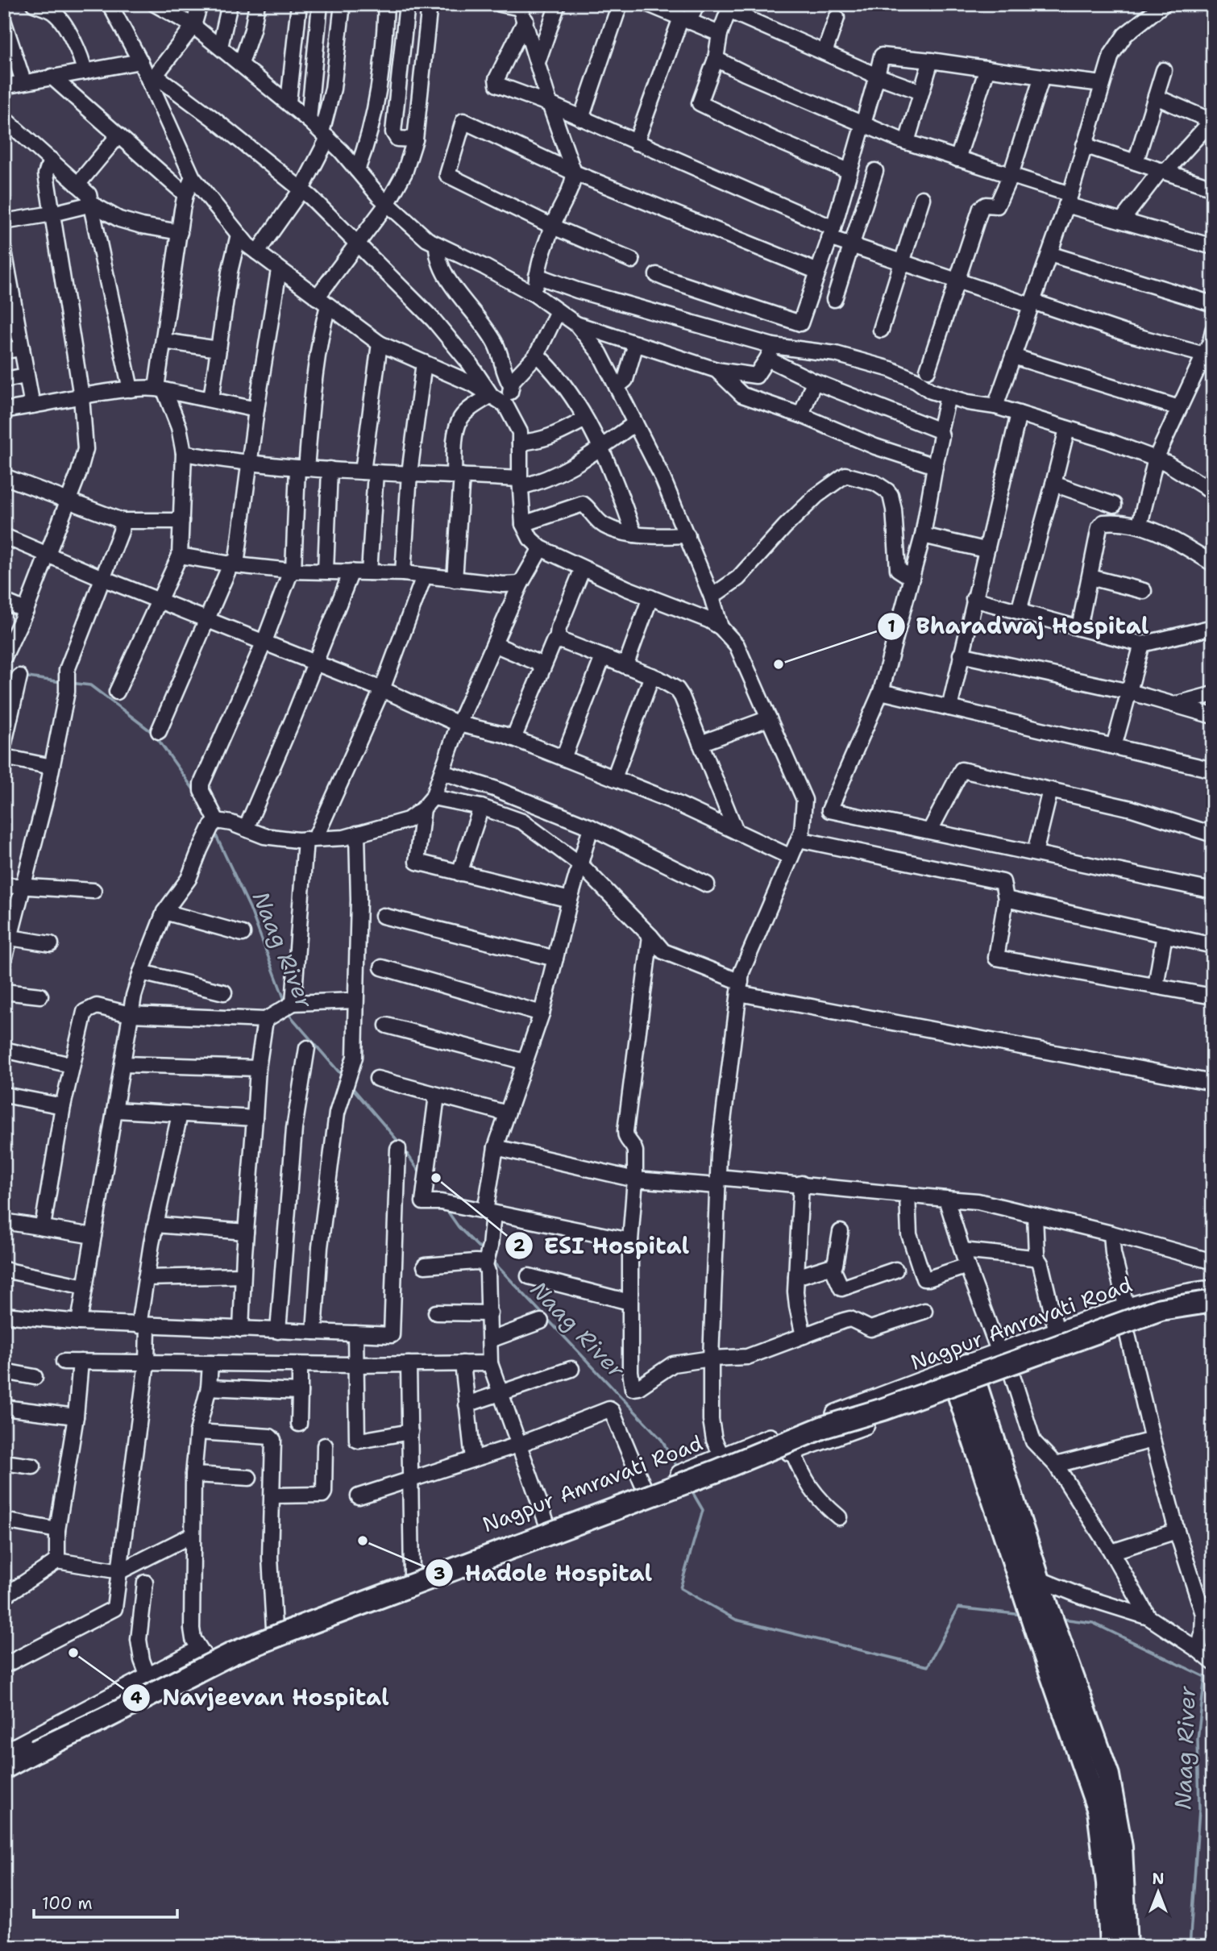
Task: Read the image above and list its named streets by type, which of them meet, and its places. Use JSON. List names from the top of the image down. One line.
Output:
{"streets":{"main road":["Nagpur Amravati Road"]},"water":["Naag River"],"places":["Bharadwaj Hospital","ESI Hospital","Hadole Hospital","Navjeevan Hospital"],"scale_bar":"100 m","north":"top"}
